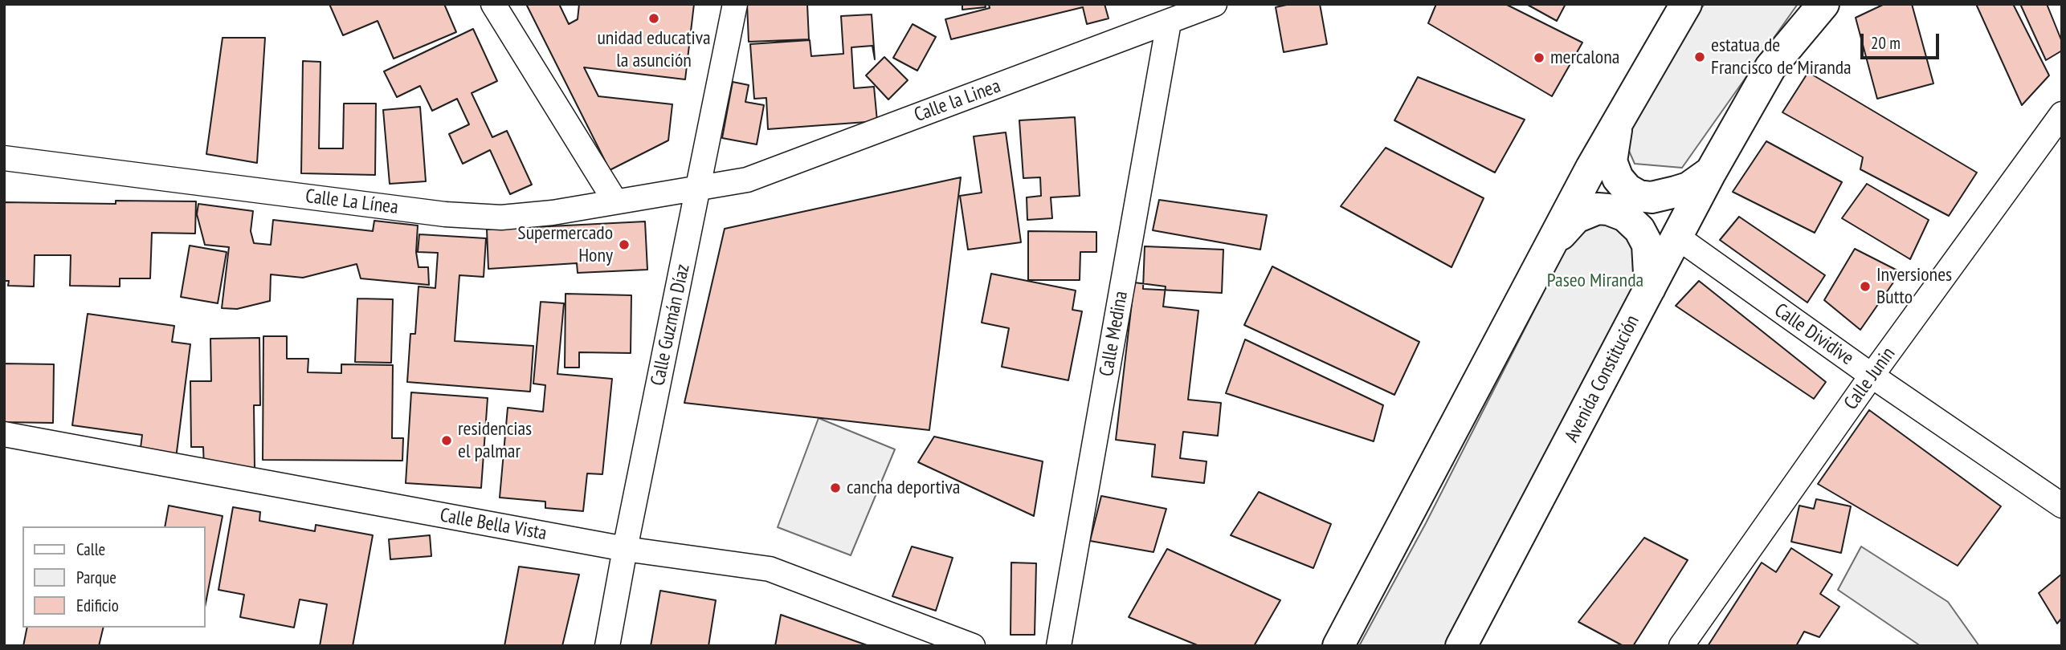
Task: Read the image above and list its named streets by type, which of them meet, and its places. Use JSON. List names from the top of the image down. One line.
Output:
{"streets":{"main road":["Avenida Constitución"],"street":["Calle la Linea","Calle La Línea","Calle Guzmán Díaz","Calle Medina","Calle Dividive","Calle Junin","Calle Bella Vista"]},"crossings":[["Calle la Linea","Calle La Línea"],["Calle la Linea","Calle Guzmán Díaz"],["Calle la Linea","Calle Medina"],["Calle La Línea","Calle Guzmán Díaz"],["Calle Guzmán Díaz","Calle Bella Vista"],["Calle Dividive","Avenida Constitución"],["Calle Dividive","Calle Junin"]],"parks":["Paseo Miranda"],"places":["unidad educativa la asunción","estatua de Francisco de Miranda","mercalona","Supermercado Hony","Inversiones Butto","residencias el palmar","cancha deportiva"],"legend":["Calle","Parque","Edificio"],"scale_bar":"20 m"}
